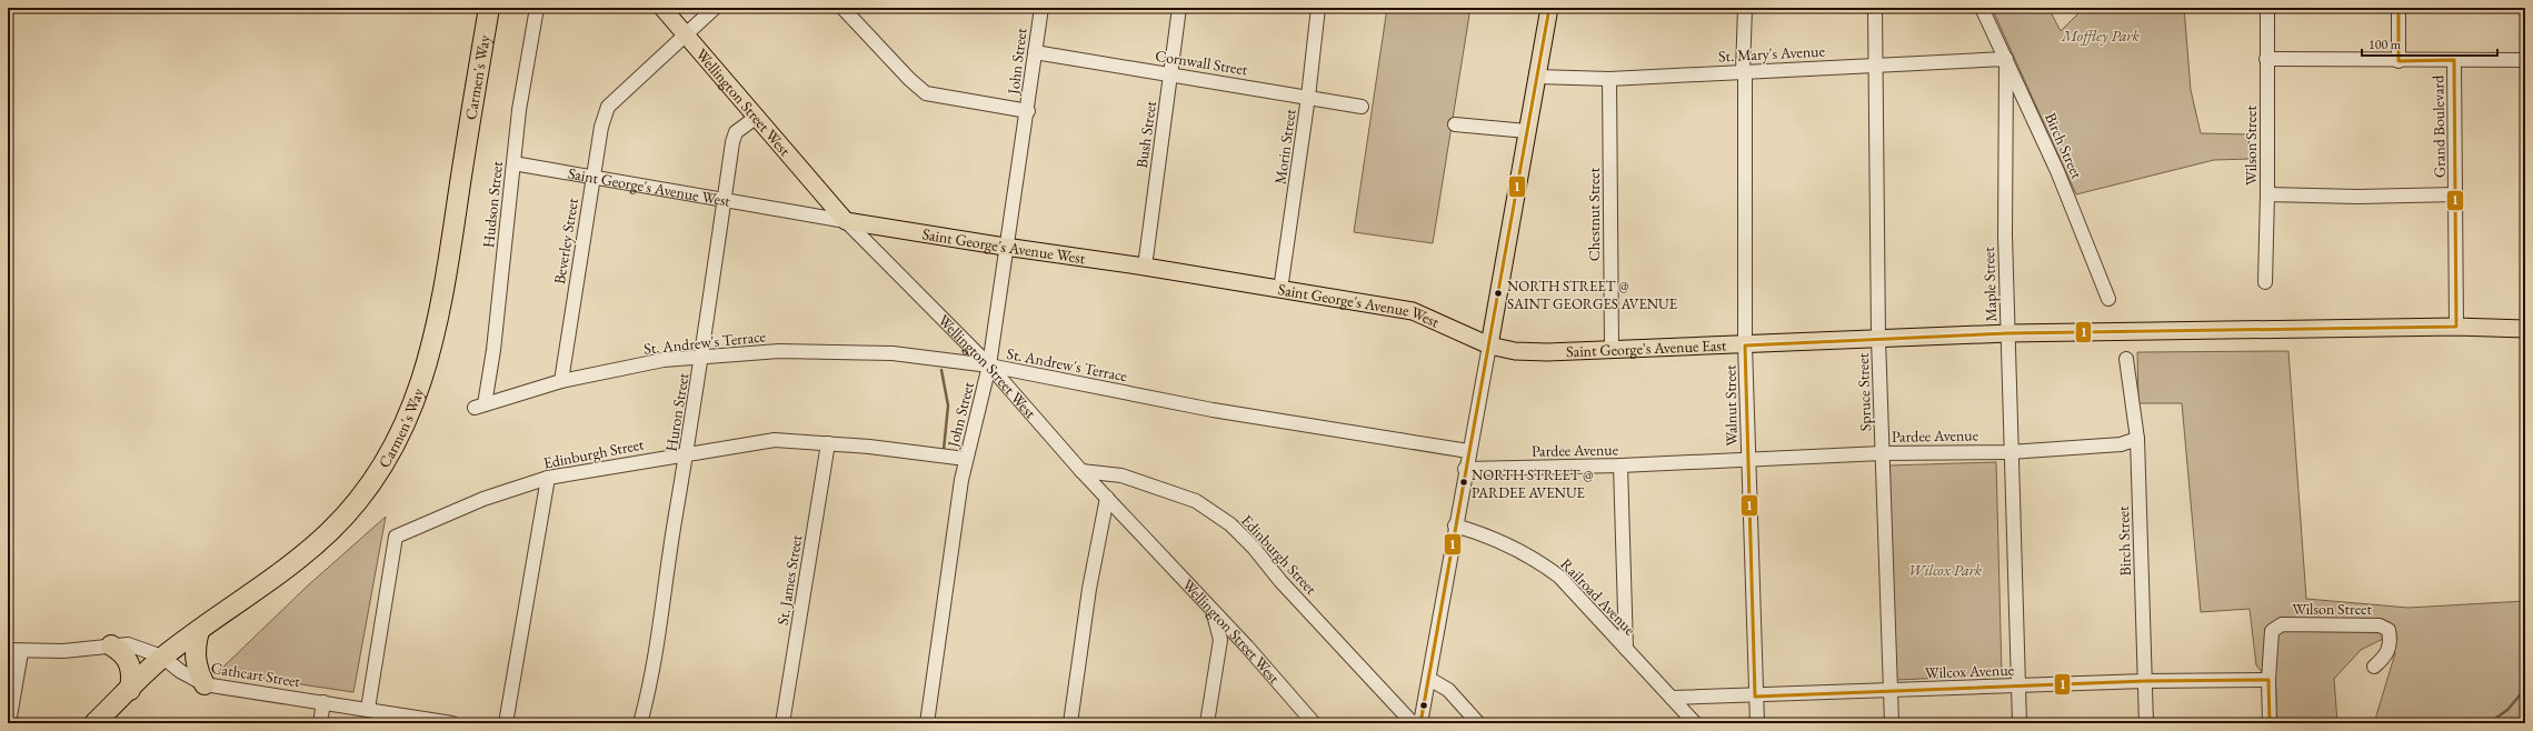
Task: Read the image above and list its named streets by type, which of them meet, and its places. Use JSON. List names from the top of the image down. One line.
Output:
{"streets":{"highway":["Carmen's Way"],"main road":["Wellington Street West","Saint George's Avenue West","Saint George's Avenue East"],"street":["St. Mary's Avenue","John Street","Cornwall Street","Grand Boulevard","Bush Street","Birch Street","Wilson Street","Morin Street","Hudson Street","Chestnut Street","Beverley Street","Maple Street","St. Andrew's Terrace","Spruce Street","Walnut Street","Huron Street","Pardee Avenue","Edinburgh Street","St. James Street","Railroad Avenue","Wilcox Avenue","Cathcart Street"]},"crossings":[["St. Mary's Avenue","Birch Street"],["St. Mary's Avenue","Chestnut Street"],["St. Mary's Avenue","Maple Street"],["St. Mary's Avenue","Spruce Street"],["St. Mary's Avenue","Walnut Street"],["John Street","Cornwall Street"],["John Street","Wellington Street West"],["John Street","Saint George's Avenue West"],["John Street","St. Andrew's Terrace"],["John Street","Edinburgh Street"],["Cornwall Street","Bush Street"],["Cornwall Street","Morin Street"],["Carmen's Way","Cathcart Street"],["Wellington Street West","Saint George's Avenue West"],["Wellington Street West","Beverley Street"],["Wellington Street West","St. Andrew's Terrace"],["Wellington Street West","Huron Street"],["Wellington Street West","Edinburgh Street"],["Grand Boulevard","Saint George's Avenue East"],["Bush Street","Saint George's Avenue West"],["Birch Street","Maple Street"],["Birch Street","Pardee Avenue"],["Birch Street","Wilcox Avenue"],["Wilson Street","Wilcox Avenue"],["Morin Street","Saint George's Avenue West"],["Saint George's Avenue West","Hudson Street"],["Saint George's Avenue West","Beverley Street"],["Saint George's Avenue West","Saint George's Avenue East"],["Saint George's Avenue West","Huron Street"],["Hudson Street","St. Andrew's Terrace"],["Chestnut Street","Saint George's Avenue East"],["Beverley Street","St. Andrew's Terrace"],["Maple Street","Saint George's Avenue East"],["Maple Street","Pardee Avenue"],["Maple Street","Wilcox Avenue"],["St. Andrew's Terrace","Huron Street"],["Saint George's Avenue East","Spruce Street"],["Saint George's Avenue East","Walnut Street"],["Spruce Street","Pardee Avenue"],["Spruce Street","Wilcox Avenue"],["Walnut Street","Pardee Avenue"],["Walnut Street","Wilcox Avenue"],["Huron Street","Edinburgh Street"],["Edinburgh Street","St. James Street"],["Edinburgh Street","Cathcart Street"],["Railroad Avenue","Wilcox Avenue"]],"parks":["Moffley Park","Wilcox Park"],"places":["NORTH STREET @ SAINT GEORGES AVENUE","NORTH STREET @ PARDEE AVENUE"],"lines":["transit line 1"],"scale_bar":"100 m"}
